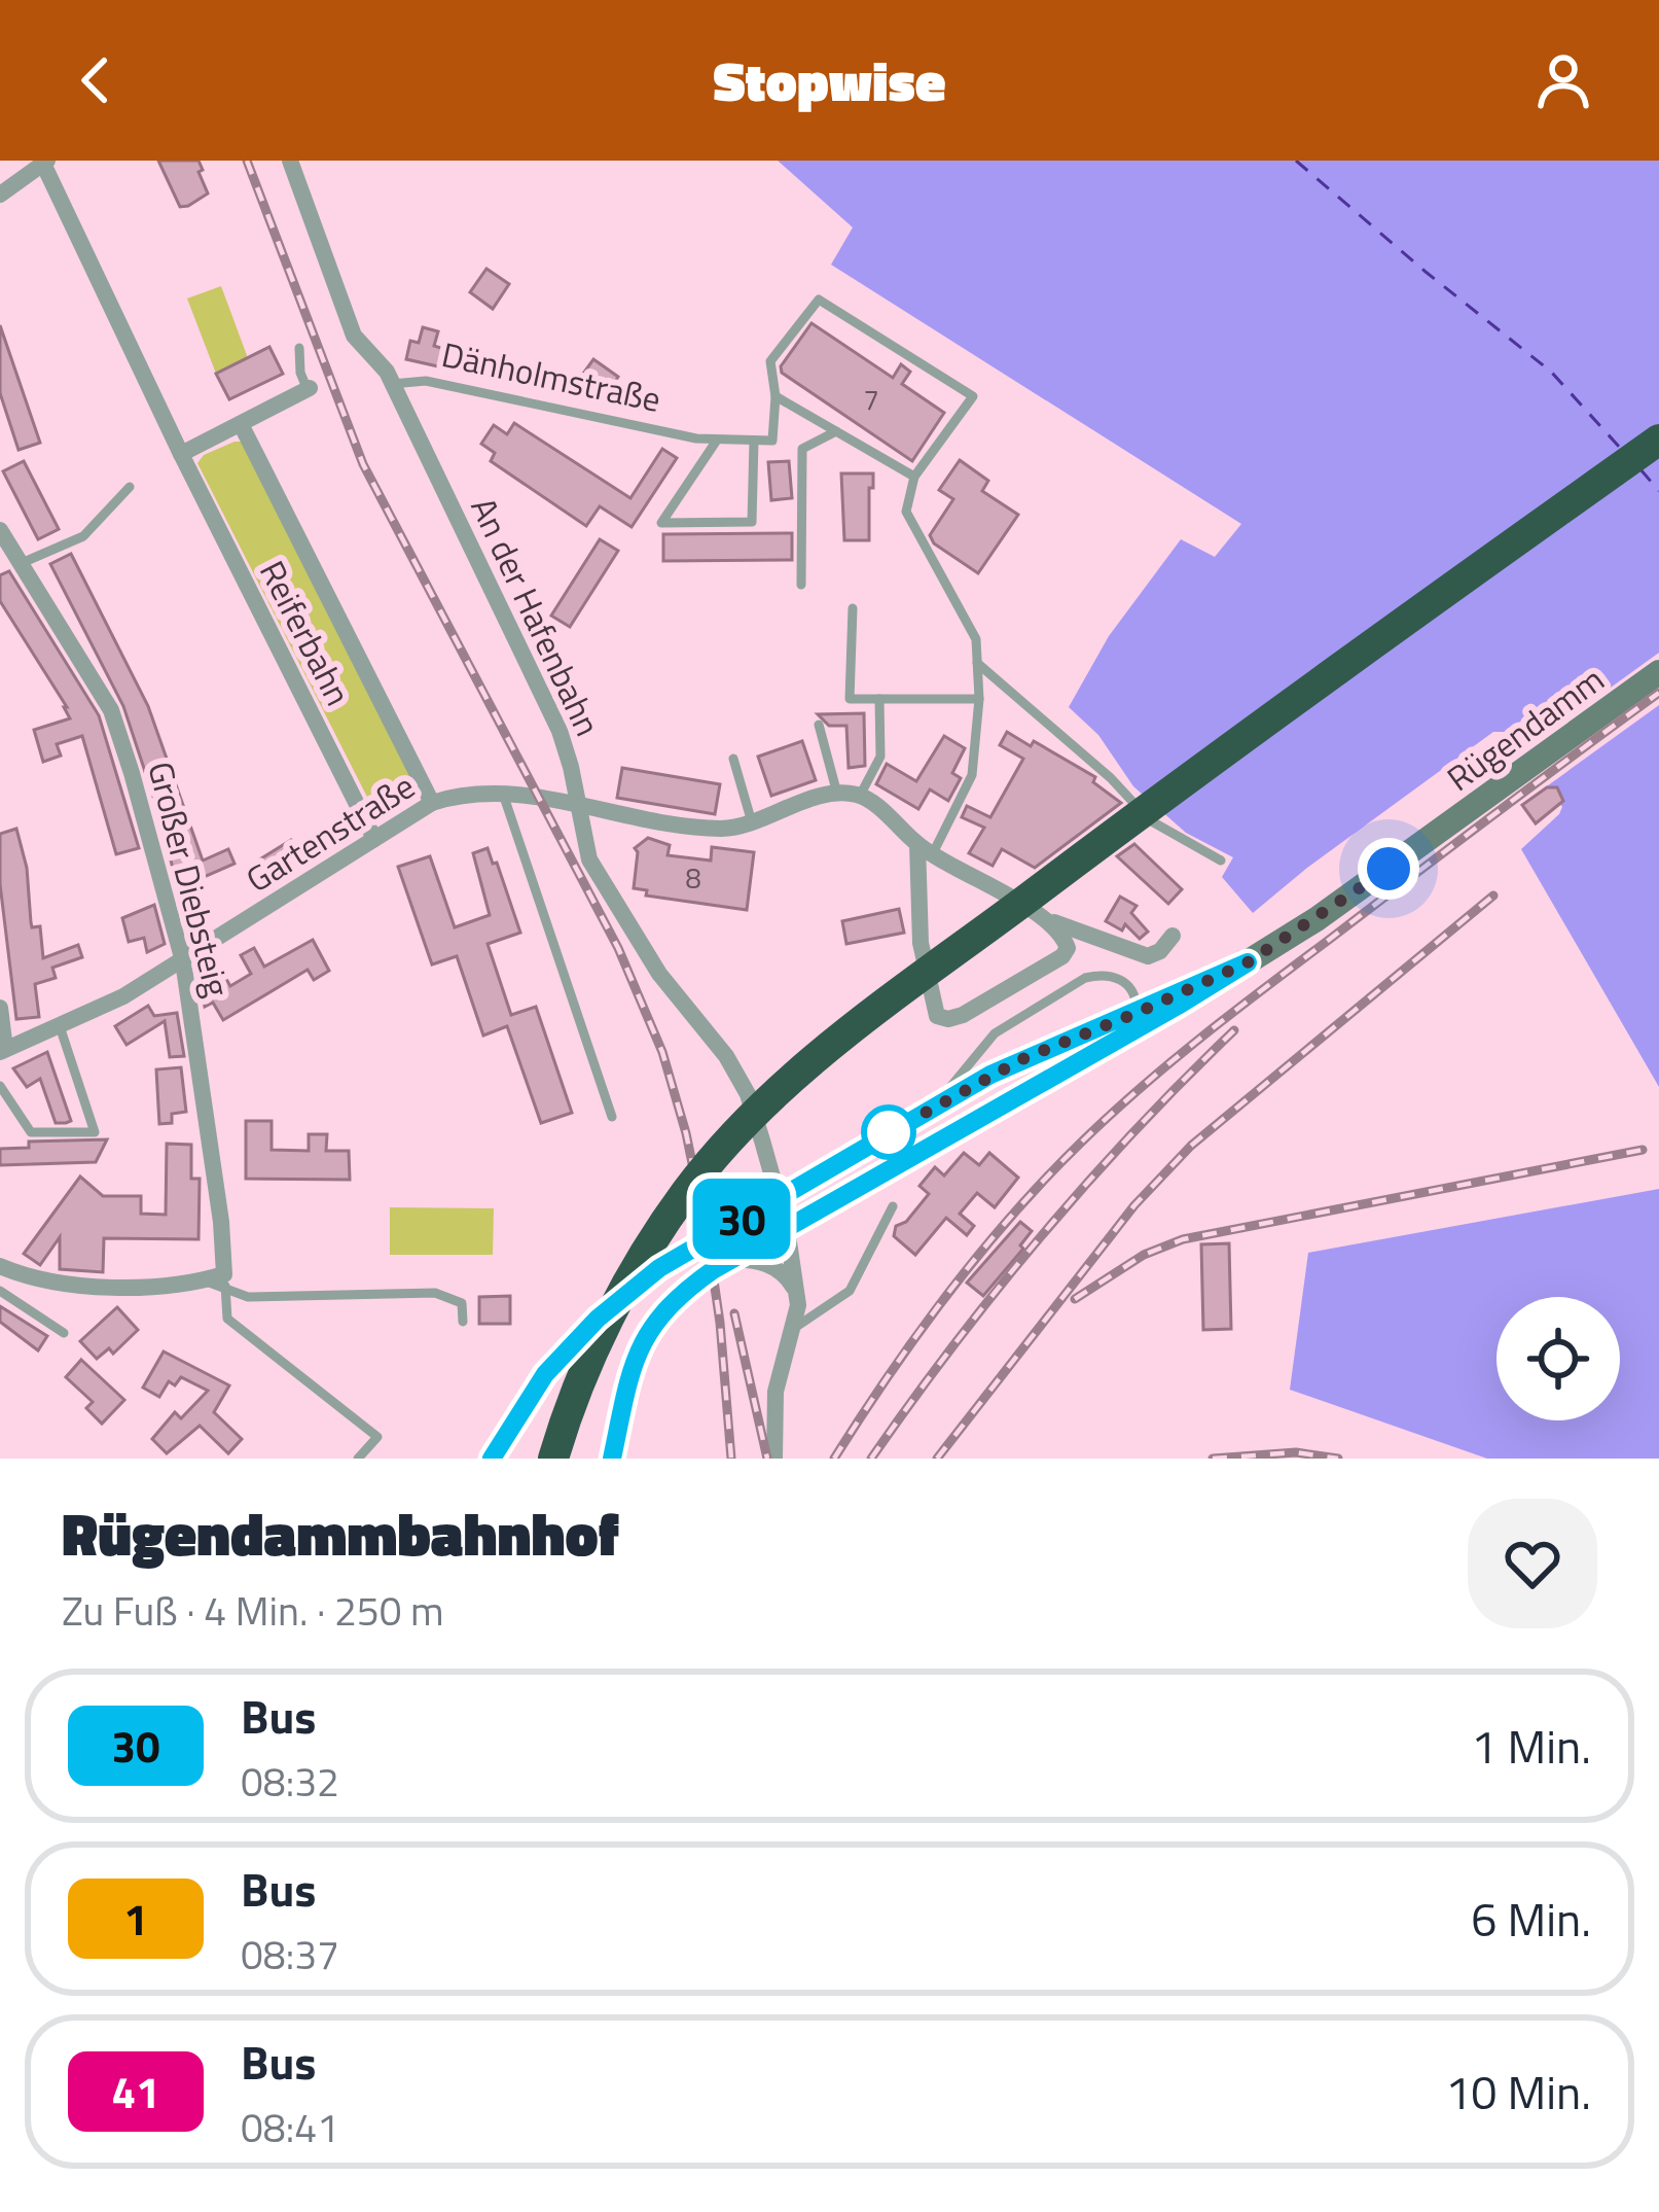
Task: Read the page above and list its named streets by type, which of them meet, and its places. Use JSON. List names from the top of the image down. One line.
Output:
{"streets":{"main road":["Rügendamm"],"street":["An der Hafenbahn","Reiferbahn","Gartenstraße","Großer Diebsteig"],"lane":["Dänholmstraße"]},"crossings":[["Dänholmstraße","An der Hafenbahn"],["An der Hafenbahn","Gartenstraße"],["Reiferbahn","Gartenstraße"],["Gartenstraße","Großer Diebsteig"]],"lines":["bus line 30"],"house_numbers":["7","8"],"page":{"header":"Stopwise","on_map":"30","heading":["Rügendammbahnhof","Zu Fuß · 4 Min. · 250 m"],"list":[{"mark":"30","name":"Bus","note":"08:32","value":"1 Min."},{"mark":"1","name":"Bus","note":"08:37","value":"6 Min."},{"mark":"41","name":"Bus","note":"08:41","value":"10 Min."}]}}
